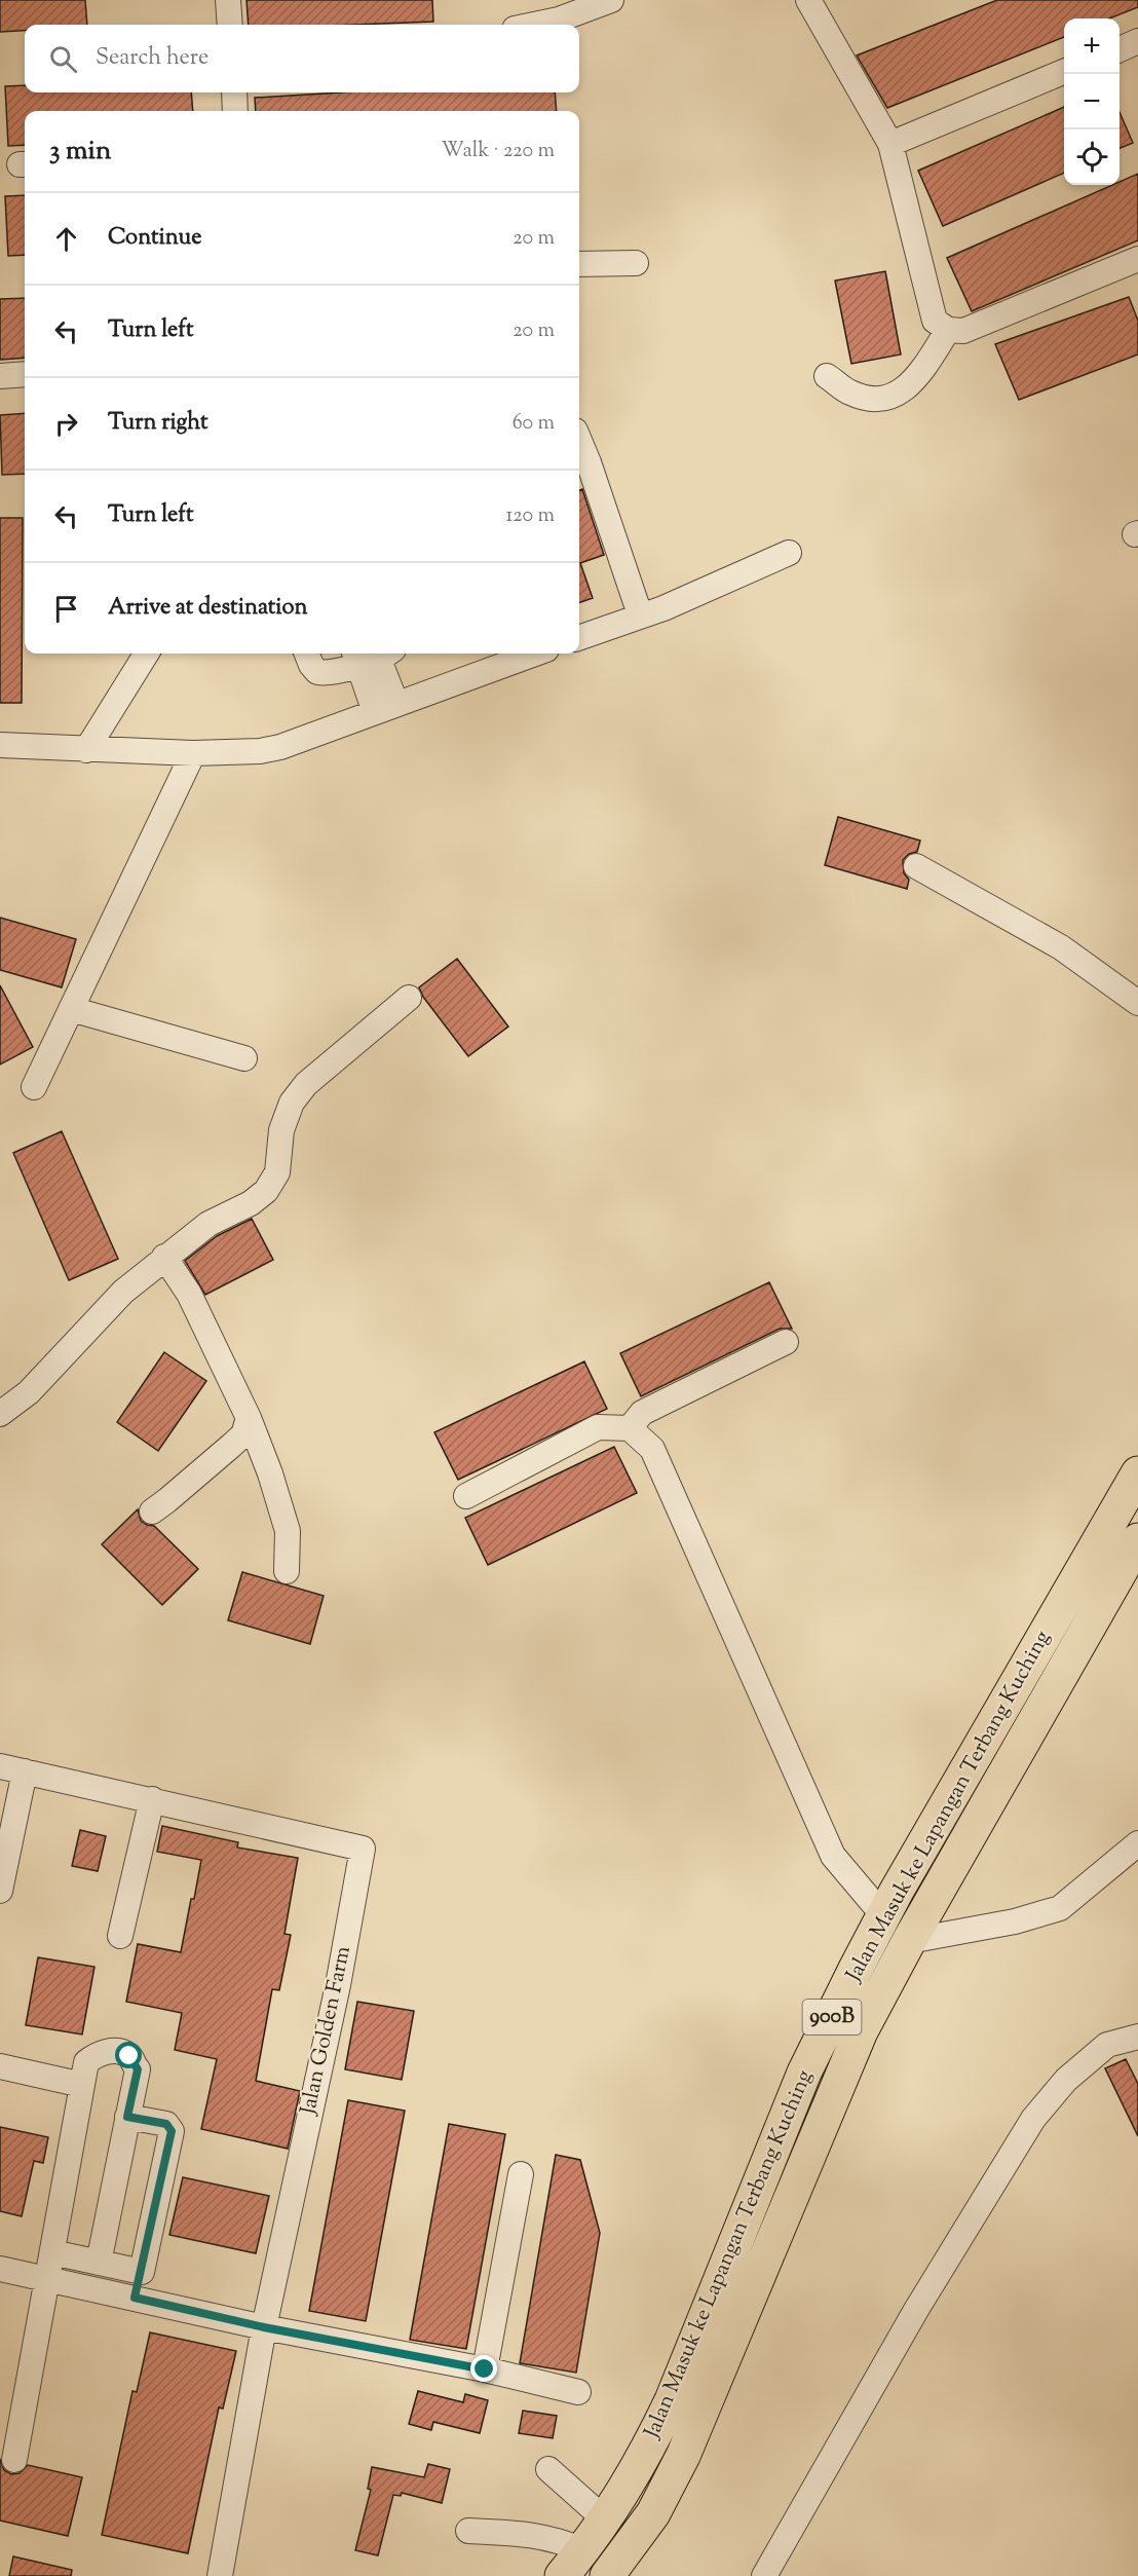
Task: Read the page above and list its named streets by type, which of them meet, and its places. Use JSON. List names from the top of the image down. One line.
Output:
{"streets":{"highway":["Jalan Masuk ke Lapangan Terbang Kuching","900B"],"street":["Jalan Golden Farm"]},"page":{"map_buttons":["+","−"],"search":"Search here","heading":["3 min","Walk · 220 m"],"list":[["Continue","20 m"],["Turn left","20 m"],["Turn right","60 m"],["Turn left","120 m"],"Arrive at destination"]}}
